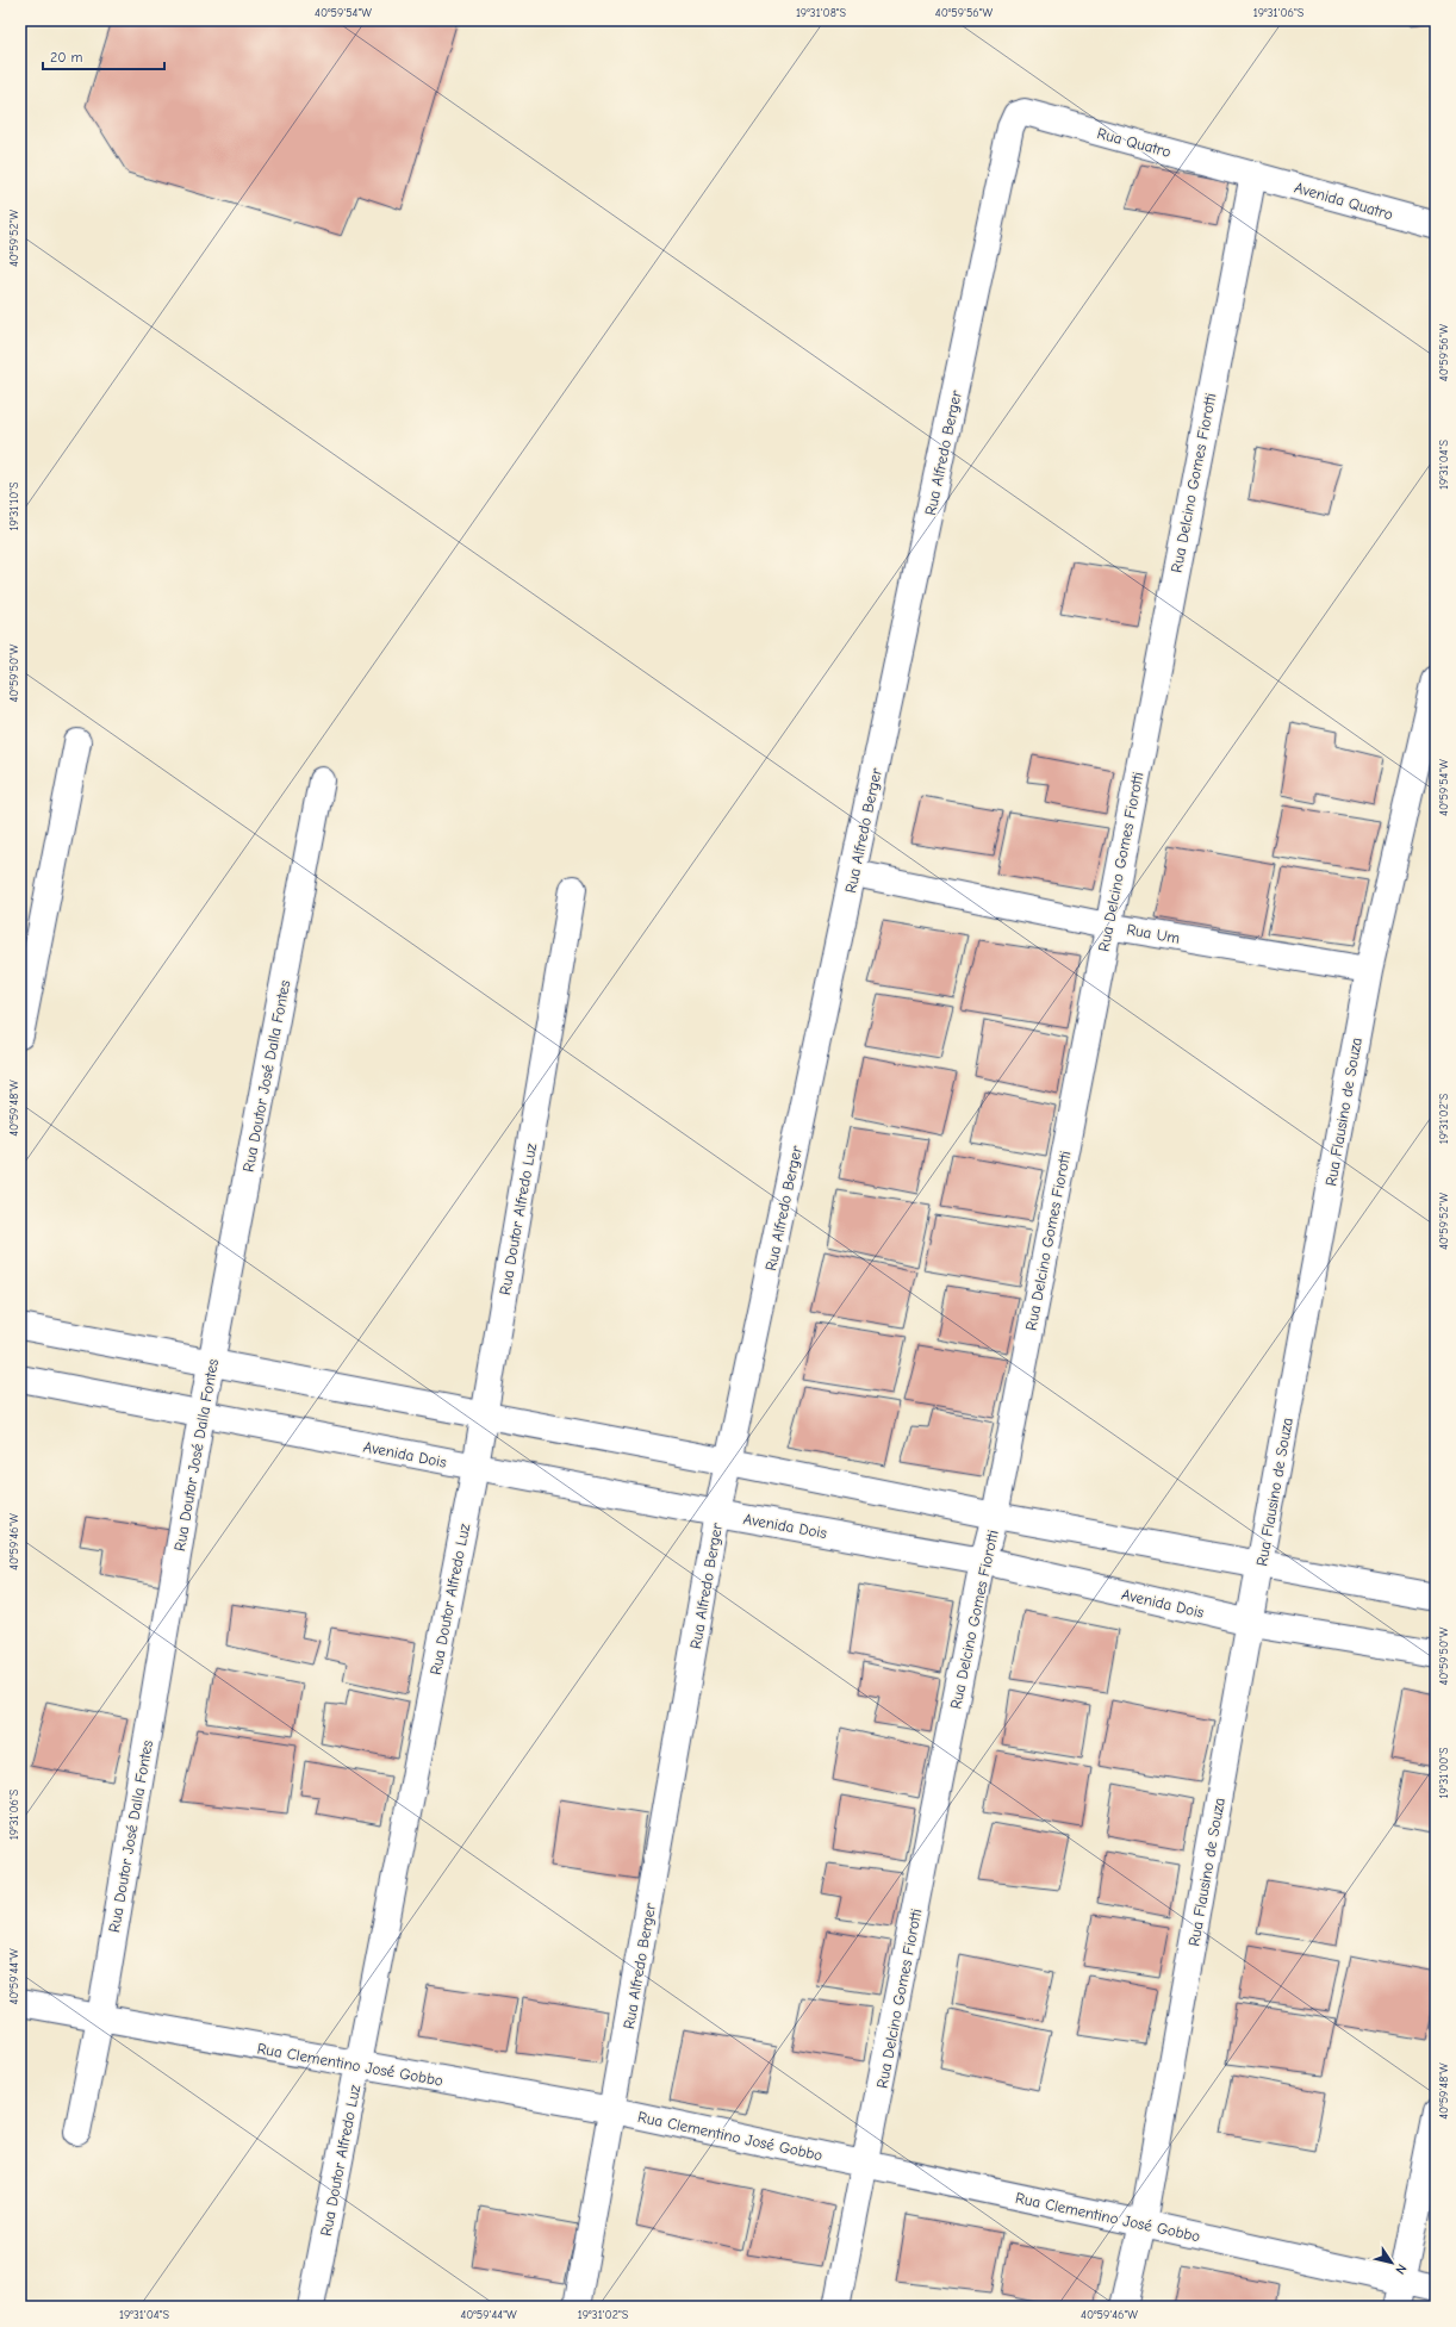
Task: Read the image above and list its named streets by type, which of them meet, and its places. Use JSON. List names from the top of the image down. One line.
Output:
{"streets":{"street":["Rua Quatro","Avenida Quatro","Rua Alfredo Berger","Rua Delcino Gomes Fiorotti","Rua Um","Rua Doutor José Dalla Fontes","Rua Flausino de Souza","Rua Doutor Alfredo Luz","Avenida Dois","Rua Clementino José Gobbo"]},"crossings":[["Rua Quatro","Avenida Quatro"],["Rua Quatro","Rua Alfredo Berger"],["Rua Quatro","Rua Delcino Gomes Fiorotti"],["Avenida Quatro","Rua Delcino Gomes Fiorotti"],["Rua Alfredo Berger","Rua Um"],["Rua Alfredo Berger","Avenida Dois"],["Rua Alfredo Berger","Rua Clementino José Gobbo"],["Rua Delcino Gomes Fiorotti","Rua Um"],["Rua Delcino Gomes Fiorotti","Avenida Dois"],["Rua Delcino Gomes Fiorotti","Rua Clementino José Gobbo"],["Rua Um","Rua Flausino de Souza"],["Rua Doutor José Dalla Fontes","Avenida Dois"],["Rua Doutor José Dalla Fontes","Rua Clementino José Gobbo"],["Rua Flausino de Souza","Avenida Dois"],["Rua Flausino de Souza","Rua Clementino José Gobbo"],["Rua Doutor Alfredo Luz","Avenida Dois"],["Rua Doutor Alfredo Luz","Rua Clementino José Gobbo"]],"scale_bar":"20 m","north":"bottom right","coordinates":["40°59'54\"W","19°31'08\"S","40°59'56\"W","19°31'06\"S","40°59'52\"W","19°31'04\"S","19°31'10\"S","40°59'50\"W","40°59'48\"W","19°31'02\"S","40°59'46\"W","19°31'00\"S","40°59'44\"W"]}
